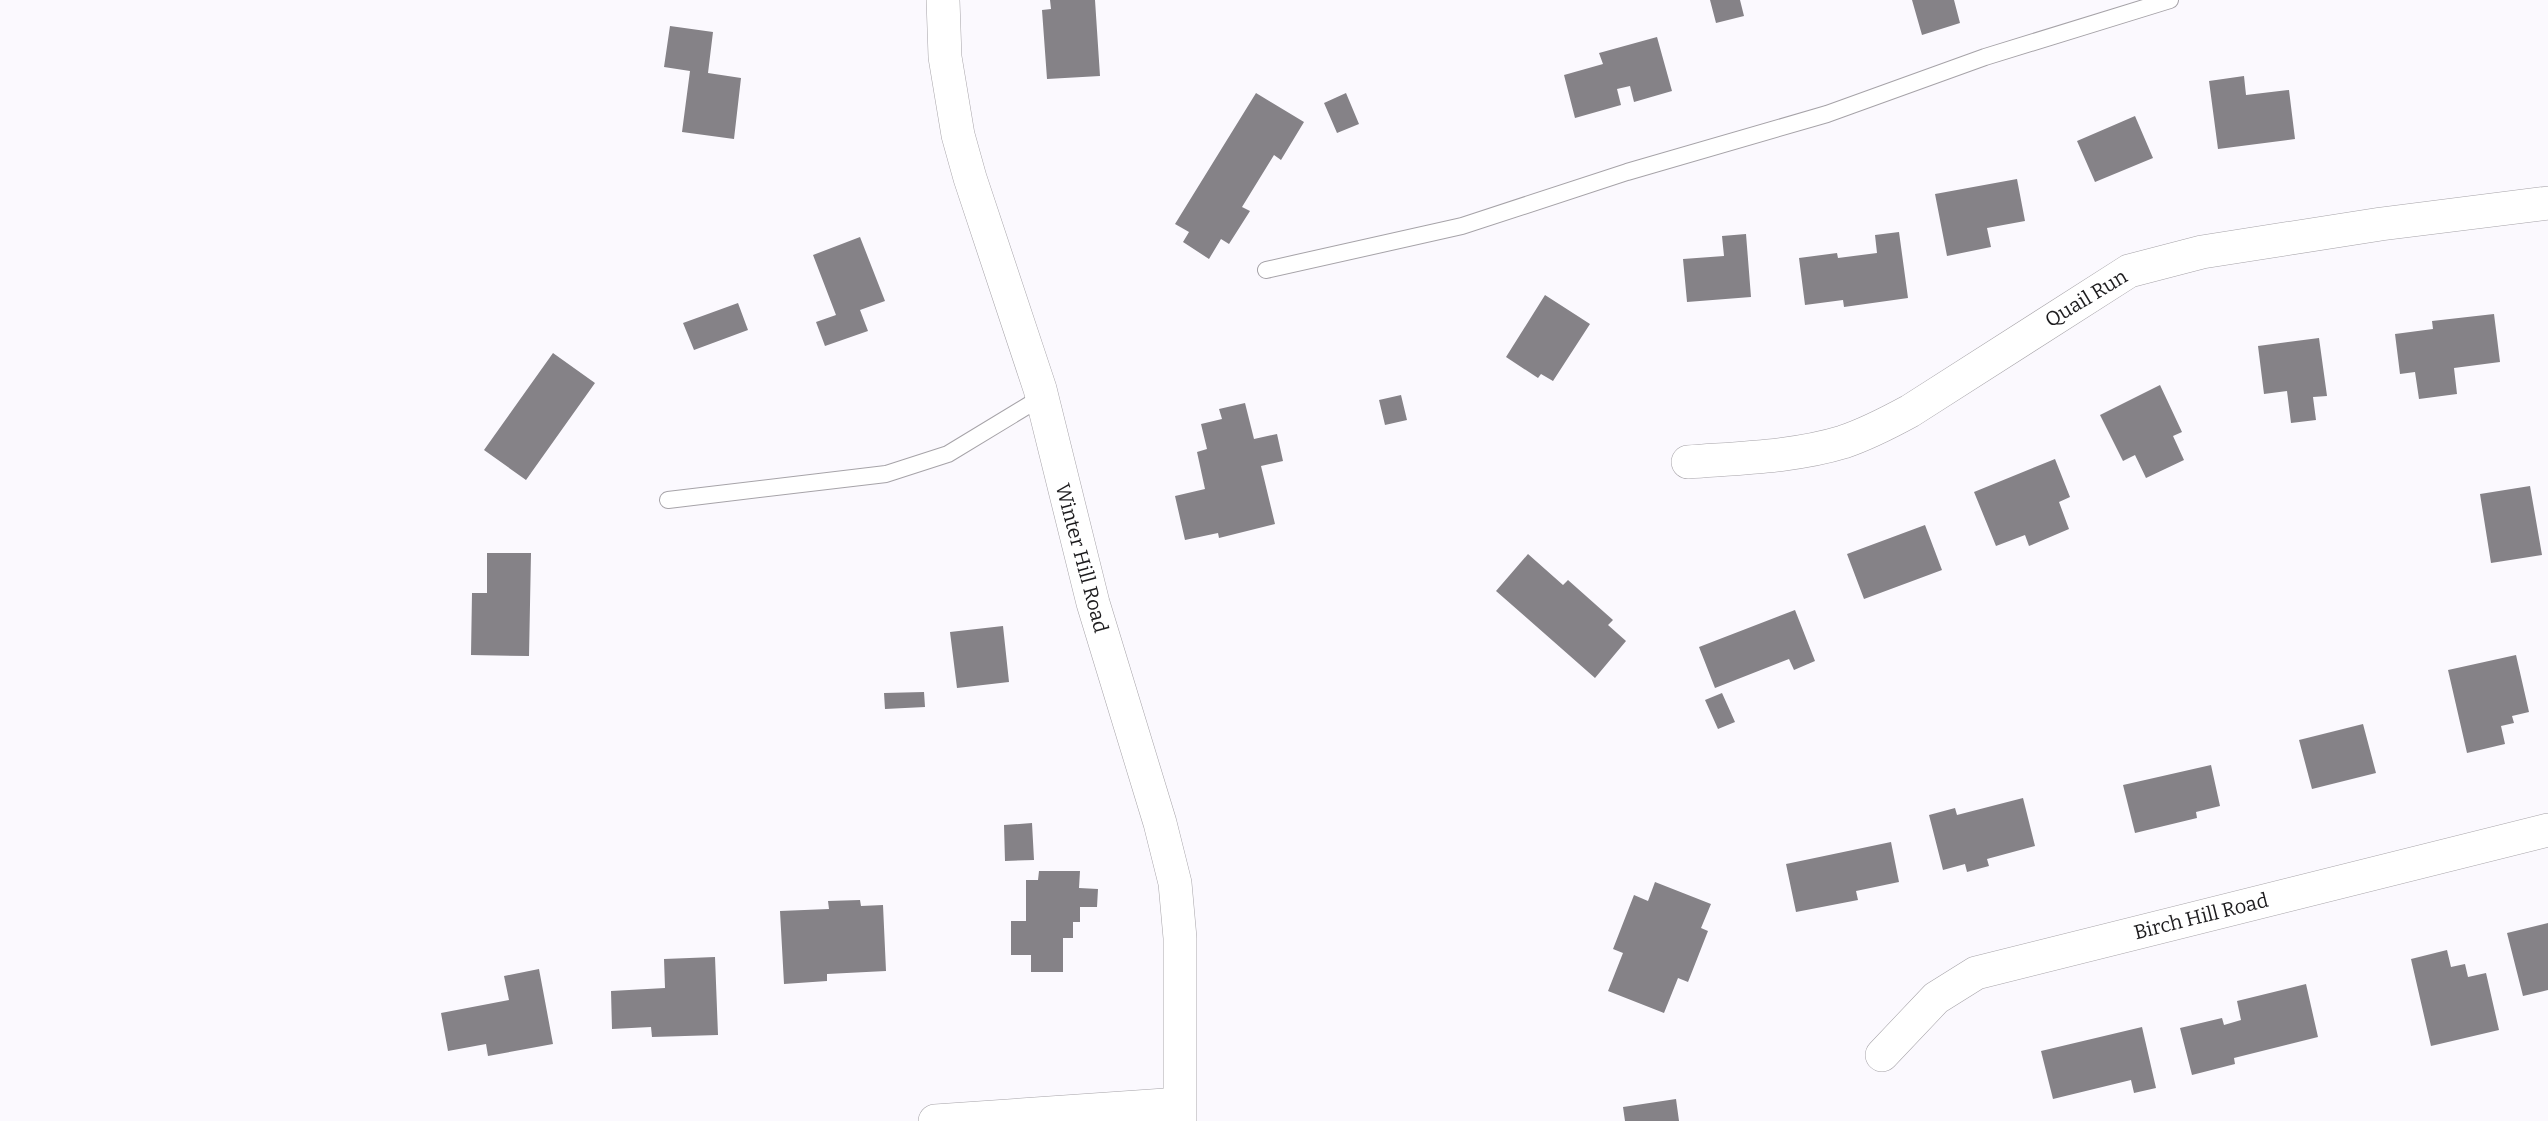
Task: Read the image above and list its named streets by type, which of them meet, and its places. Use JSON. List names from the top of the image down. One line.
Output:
{"streets":{"street":["Quail Run","Winter Hill Road","Birch Hill Road"]}}
